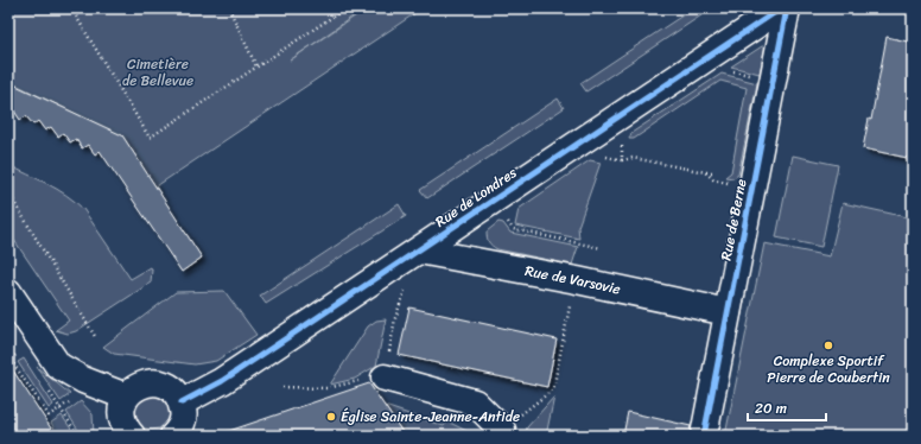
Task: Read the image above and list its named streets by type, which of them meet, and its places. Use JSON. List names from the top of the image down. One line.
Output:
{"streets":{"street":["Rue de Londres","Rue de Berne","Rue de Varsovie"]},"crossings":[["Rue de Londres","Rue de Varsovie"],["Rue de Berne","Rue de Varsovie"]],"parks":["Cimetière de Bellevue"],"places":["Complexe Sportif Pierre de Coubertin","Église Sainte-Jeanne-Antide"],"scale_bar":"20 m"}
